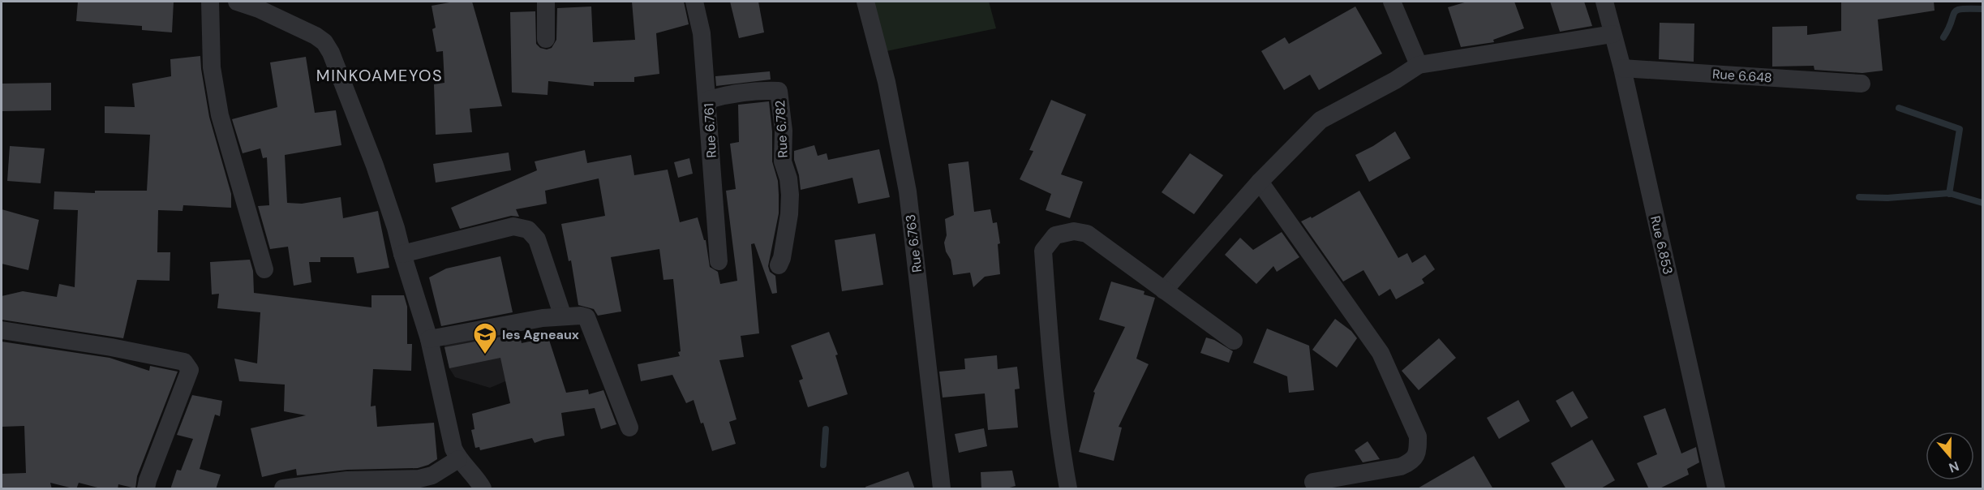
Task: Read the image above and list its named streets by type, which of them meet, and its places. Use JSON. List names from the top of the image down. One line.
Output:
{"streets":{"street":["Rue 6.648","Rue 6.782","Rue 6.761","Rue 6.763","Rue 6.853"]},"crossings":[["Rue 6.648","Rue 6.853"],["Rue 6.782","Rue 6.761"]],"districts":["MINKOAMEYOS"],"places":{"school or university":["les Agneaux"]},"north":"bottom"}
